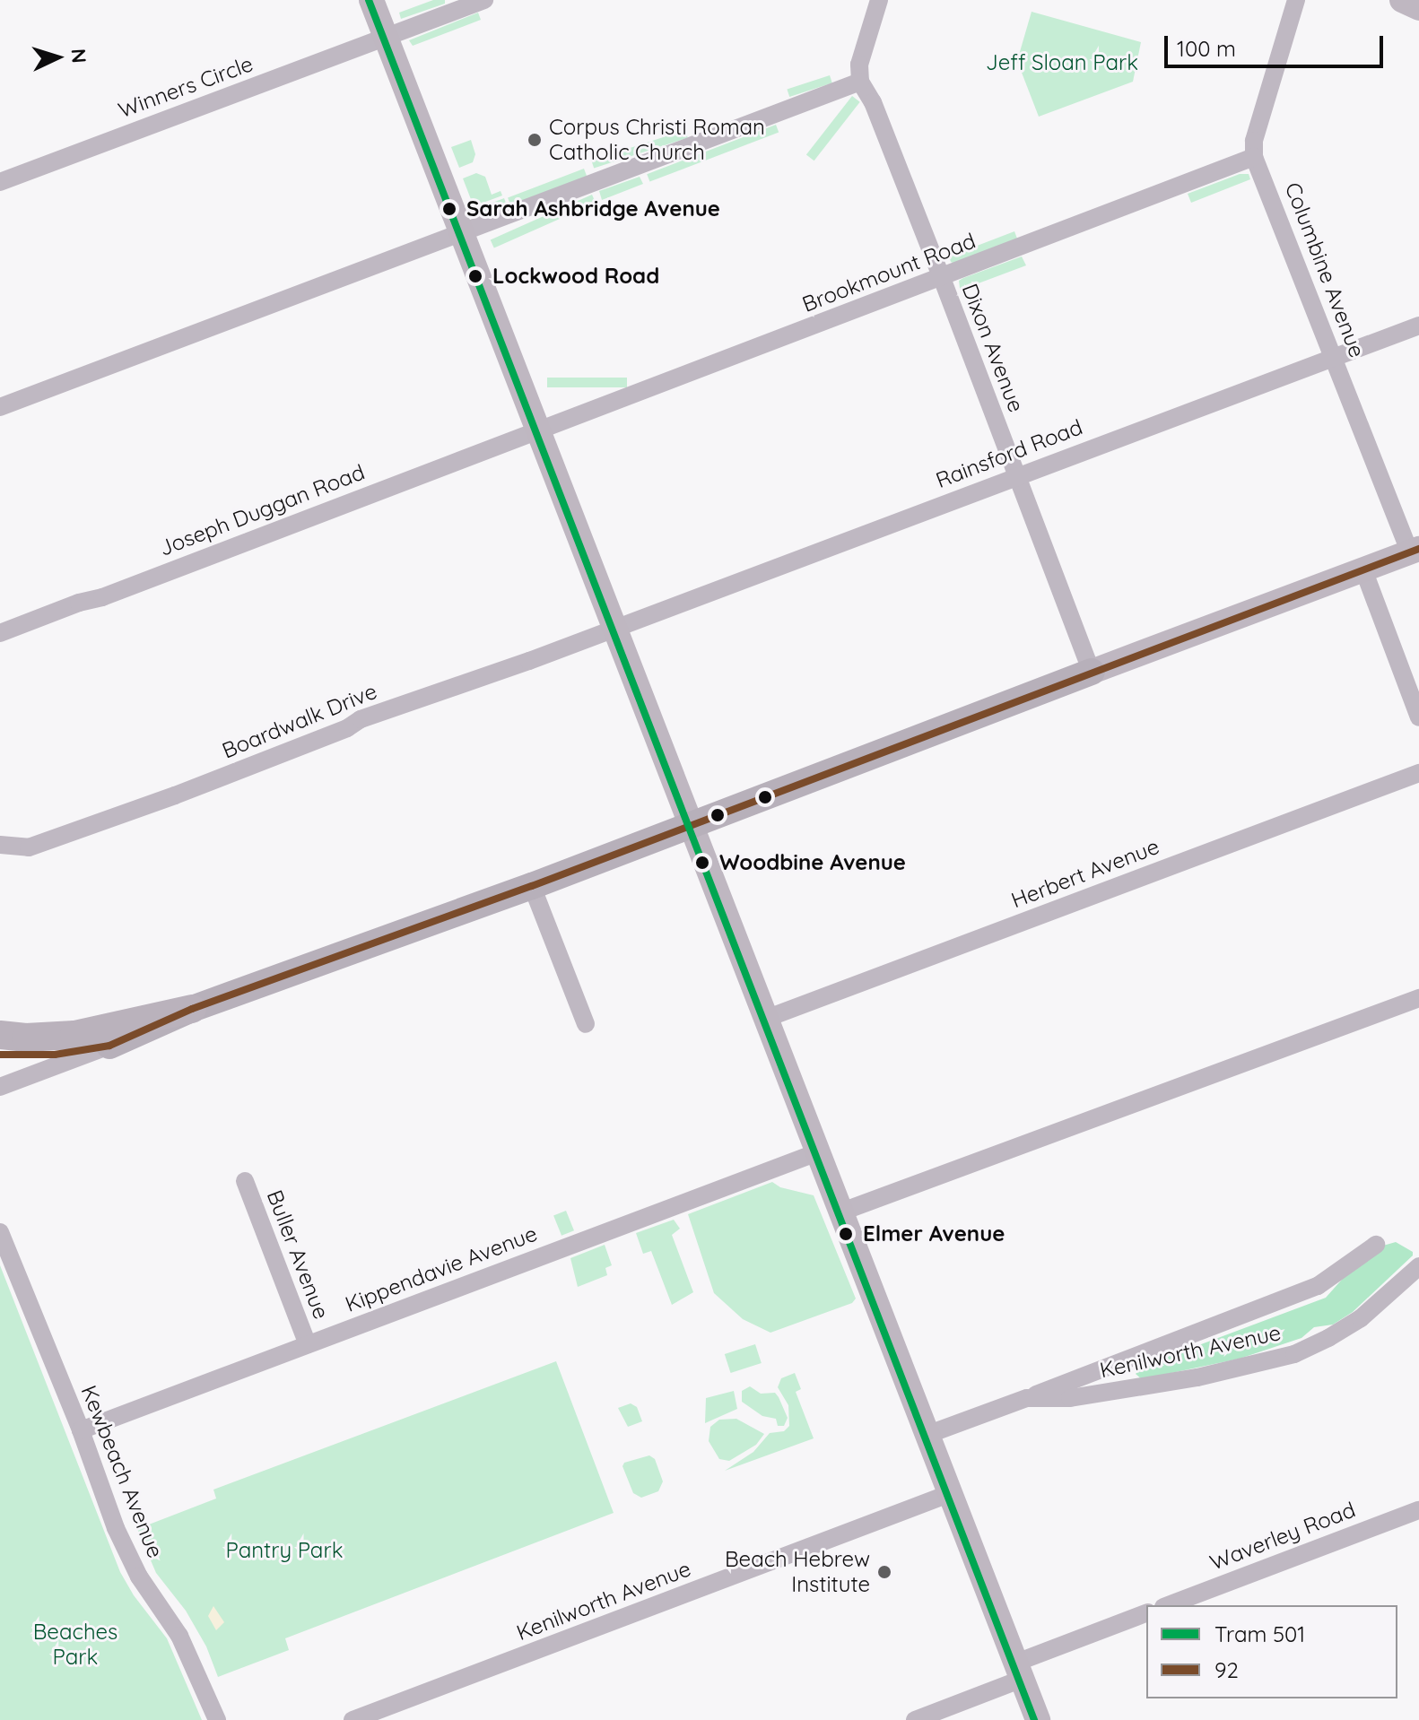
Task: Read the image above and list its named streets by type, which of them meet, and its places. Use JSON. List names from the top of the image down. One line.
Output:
{"streets":{"street":["Winners Circle","Columbine Avenue","Brookmount Road","Dixon Avenue","Rainsford Road","Joseph Duggan Road","Boardwalk Drive","Herbert Avenue","Buller Avenue","Kippendavie Avenue","Kenilworth Avenue","Kewbeach Avenue","Waverley Road"]},"crossings":[["Columbine Avenue","Brookmount Road"],["Columbine Avenue","Rainsford Road"],["Brookmount Road","Dixon Avenue"],["Brookmount Road","Joseph Duggan Road"],["Dixon Avenue","Rainsford Road"],["Rainsford Road","Boardwalk Drive"],["Buller Avenue","Kippendavie Avenue"],["Kippendavie Avenue","Kewbeach Avenue"]],"parks":["Jeff Sloan Park","Pantry Park","Beaches Park"],"places":["Corpus Christi Roman Catholic Church","Sarah Ashbridge Avenue","Lockwood Road","Woodbine Avenue","Elmer Avenue","Beach Hebrew Institute"],"lines":["tram line 501","transit line 92"],"legend":["Tram 501","92"],"scale_bar":"100 m","north":"right"}
